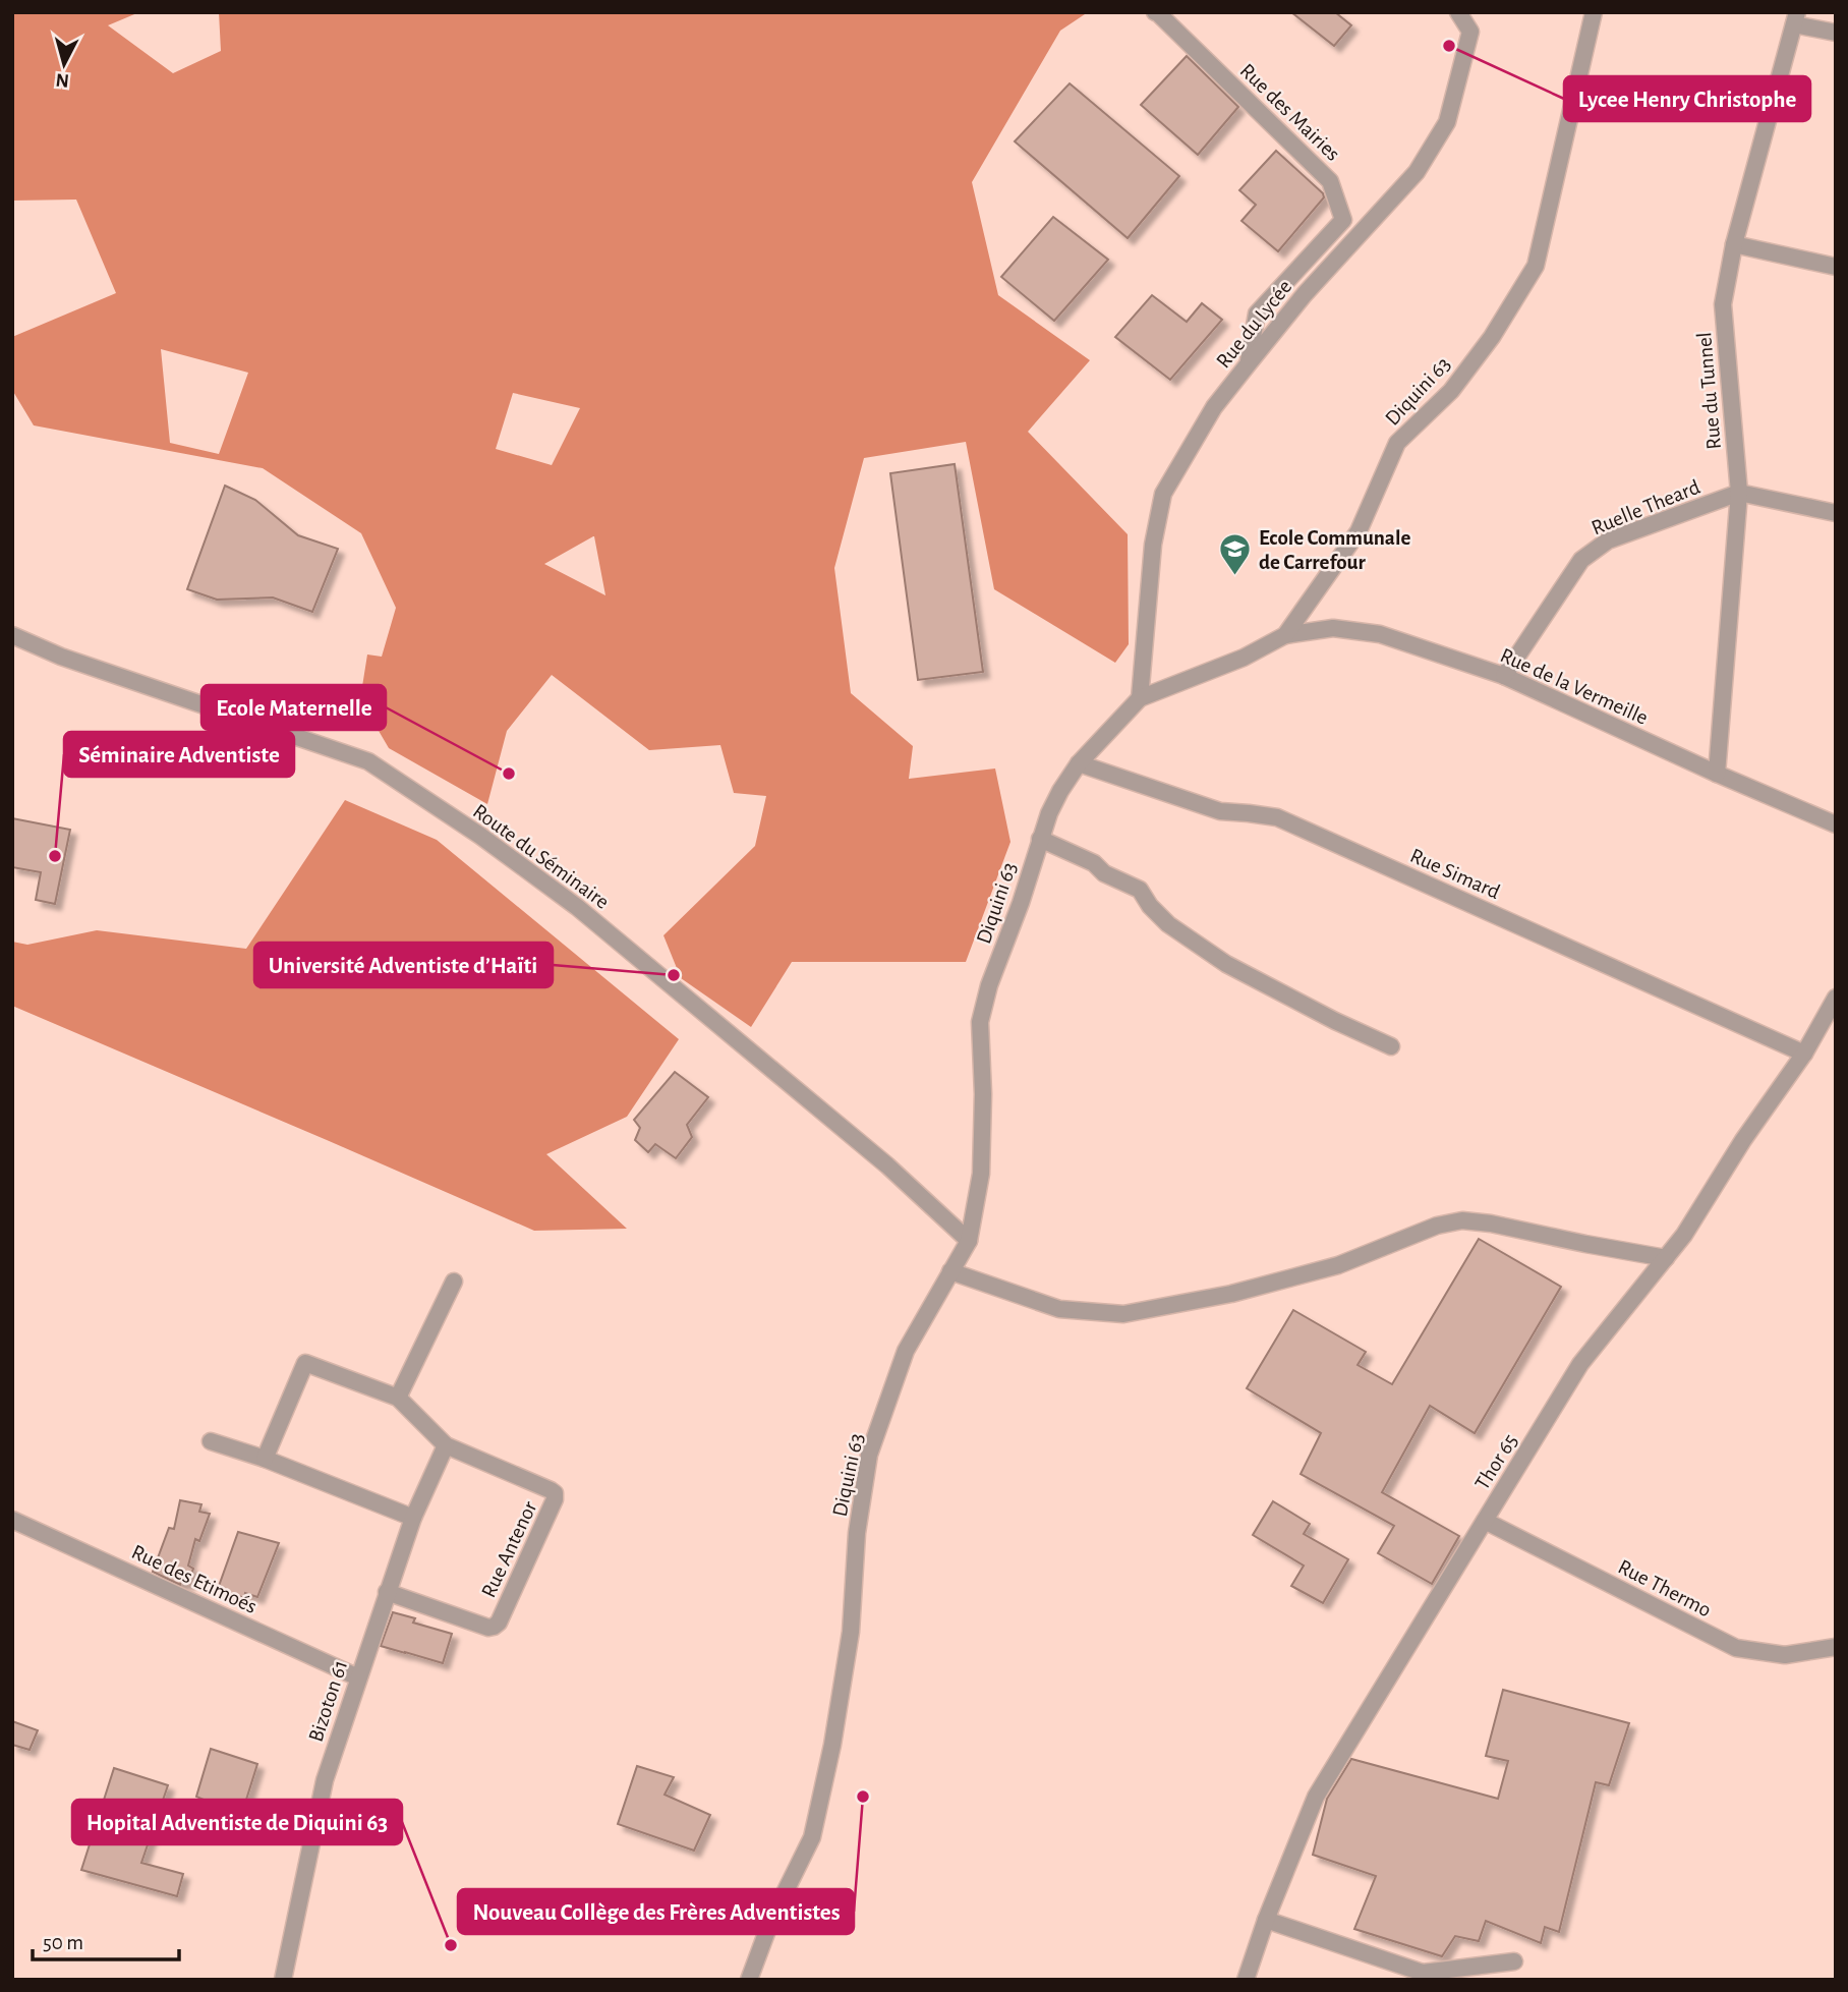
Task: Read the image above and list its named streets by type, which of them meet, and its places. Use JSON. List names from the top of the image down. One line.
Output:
{"streets":{"street":["Rue des Mairies","Rue du Lycée","Diquini 63","Rue du Tunnel","Ruelle Theard","Rue de la Vermeille","Route du Séminaire","Rue Simard","Thor 65","Rue Antenor","Rue des Etimoés","Rue Thermo","Bizoton 61"]},"crossings":[["Rue des Mairies","Rue du Lycée"],["Rue du Lycée","Diquini 63"],["Diquini 63","Rue de la Vermeille"],["Diquini 63","Route du Séminaire"],["Diquini 63","Rue Simard"],["Rue du Tunnel","Ruelle Theard"],["Rue du Tunnel","Rue de la Vermeille"],["Ruelle Theard","Rue de la Vermeille"],["Rue Simard","Thor 65"],["Thor 65","Rue Thermo"],["Rue Antenor","Bizoton 61"],["Rue des Etimoés","Bizoton 61"]],"places":{"other":["Lycee Henry Christophe","Ecole Maternelle","Séminaire Adventiste","Université Adventiste d’Haïti","Nouveau Collège des Frères Adventistes","Hopital Adventiste de Diquini 63"],"school or university":["Ecole Communale de Carrefour"]},"scale_bar":"50 m","north":"bottom"}
